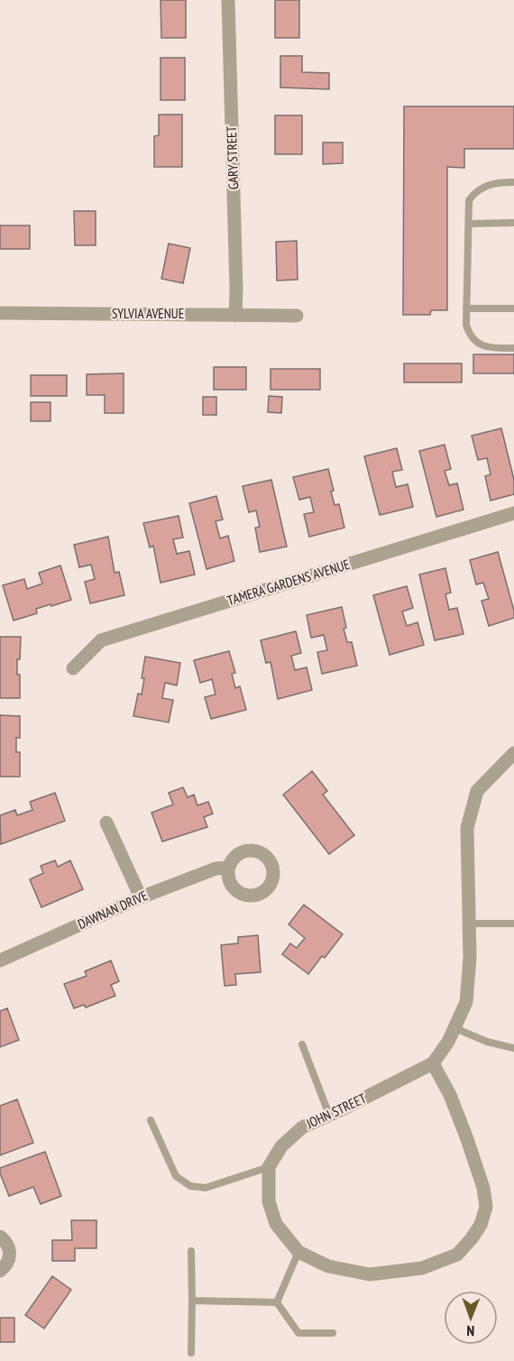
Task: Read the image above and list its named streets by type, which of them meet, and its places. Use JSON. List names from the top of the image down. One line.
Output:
{"streets":{"street":["GARY STREET","SYLVIA AVENUE","TAMERA GARDENS AVENUE","DAWNAN DRIVE","JOHN STREET"]},"crossings":[["GARY STREET","SYLVIA AVENUE"]],"north":"bottom"}
